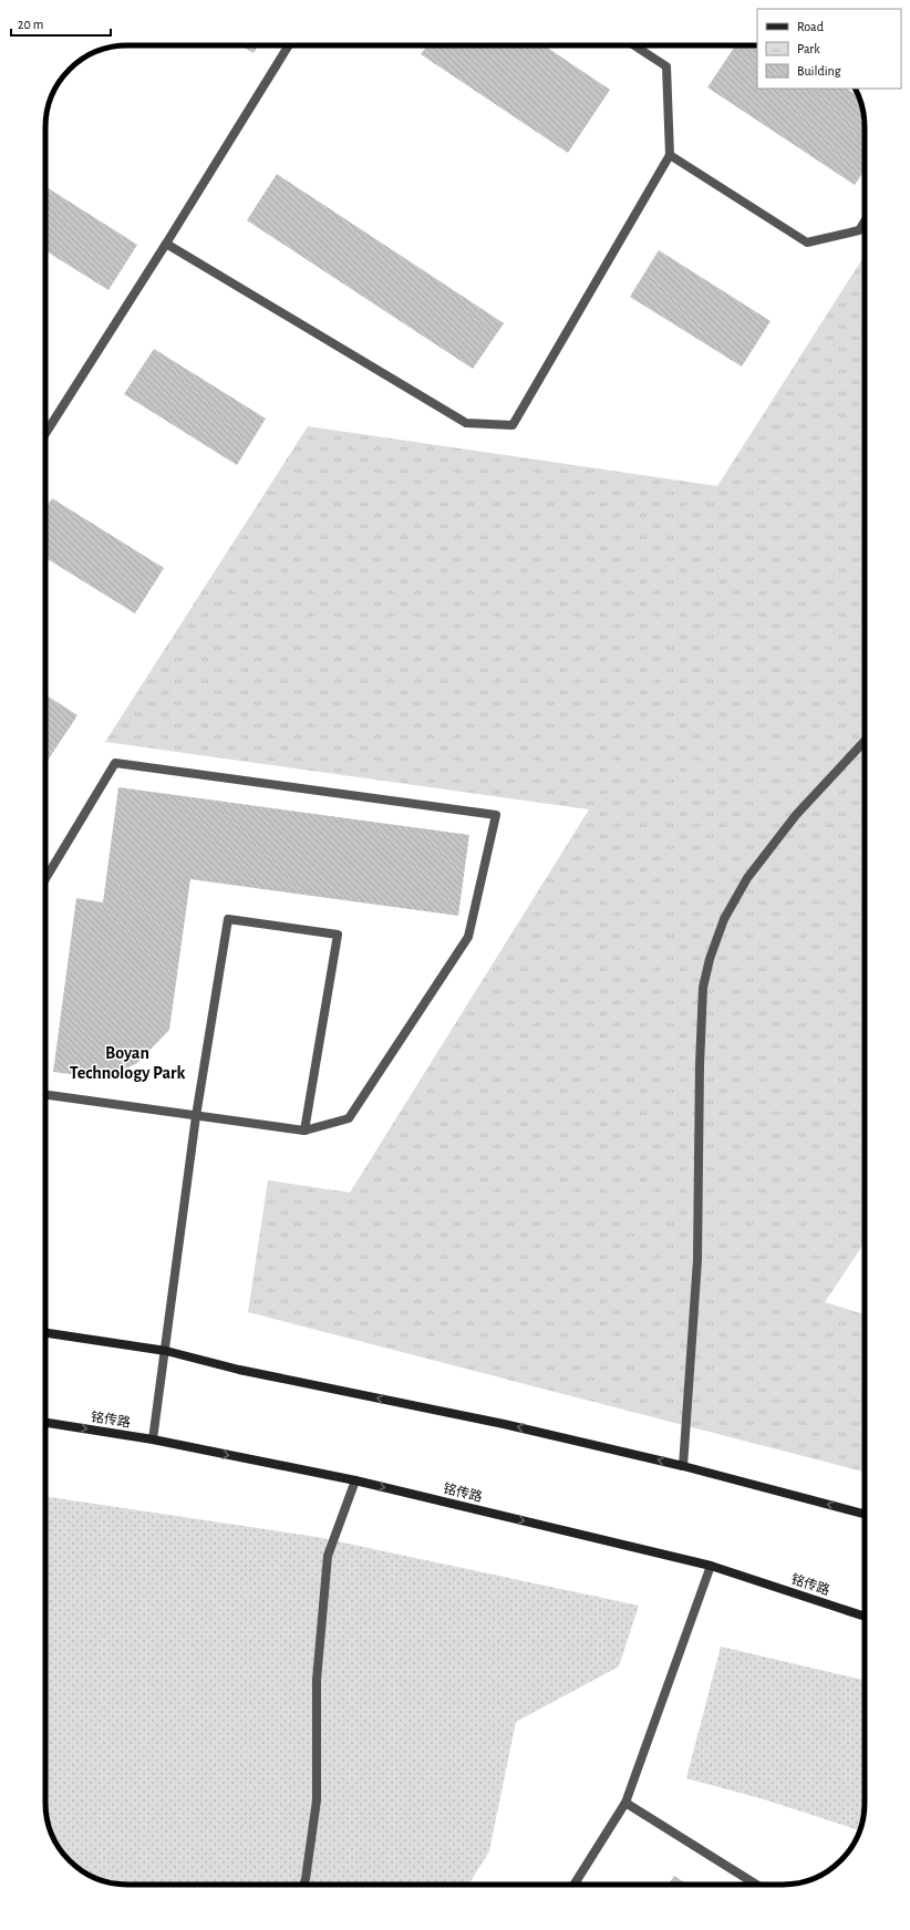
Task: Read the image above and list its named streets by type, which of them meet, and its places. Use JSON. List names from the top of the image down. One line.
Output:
{"streets":{"main road":["铭传路"]},"one_way":["铭传路"],"districts":["Boyan Technology Park"],"legend":["Road","Park","Building"],"scale_bar":"20 m"}
